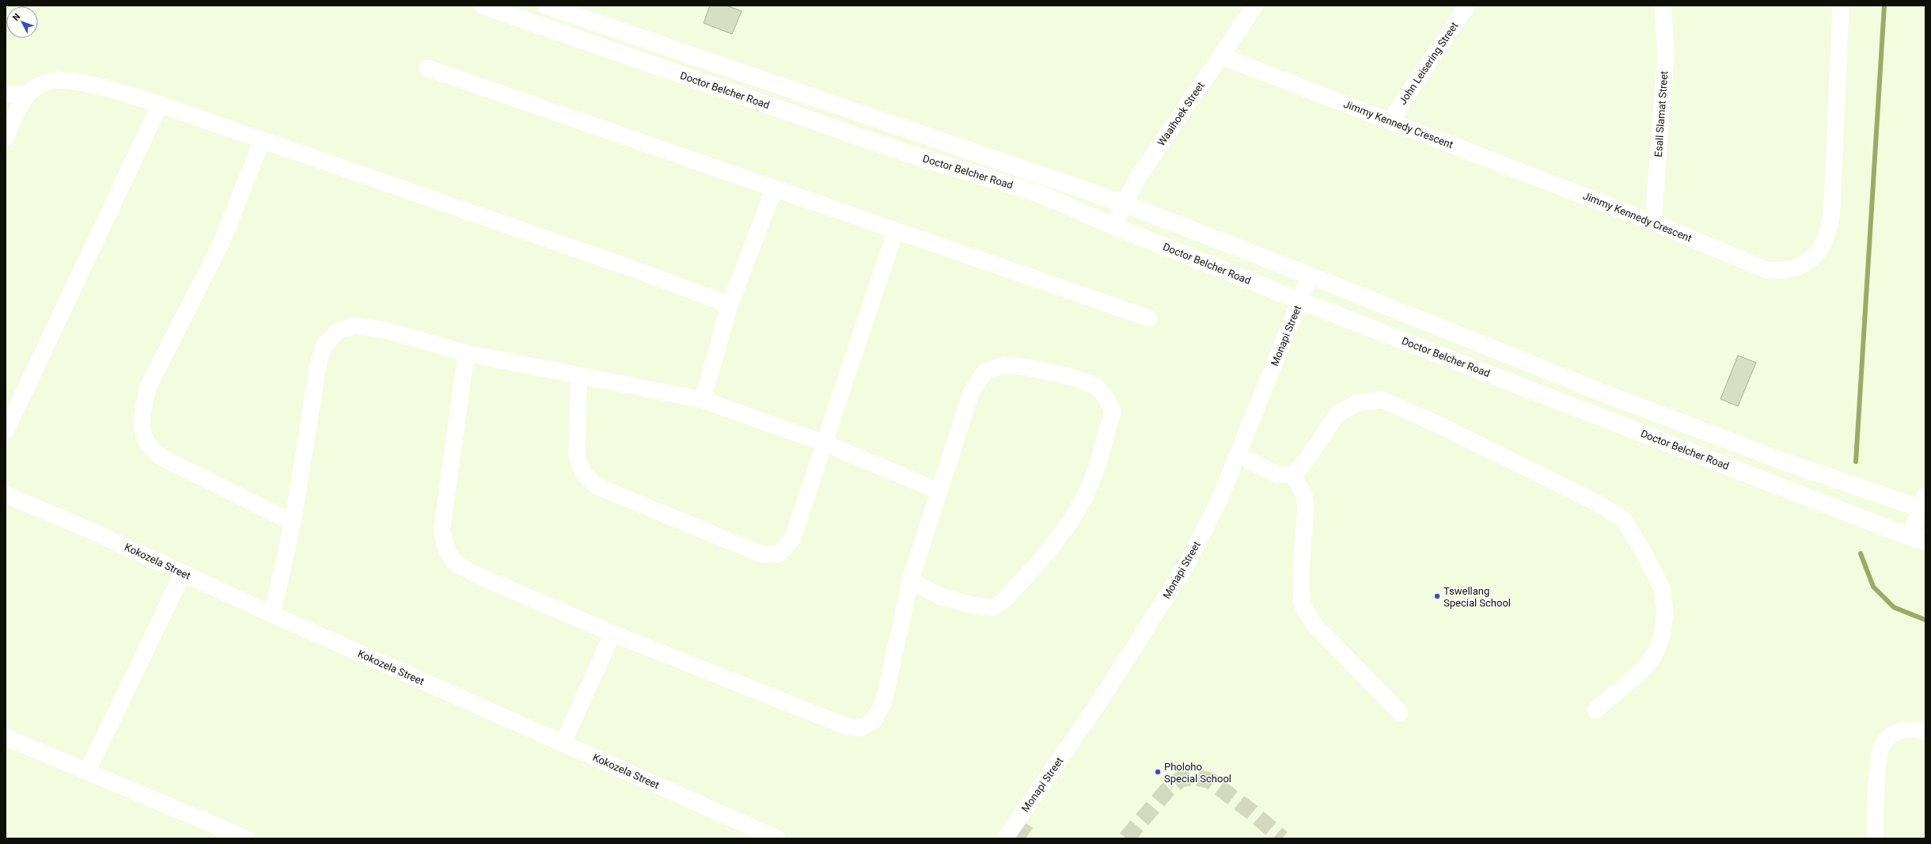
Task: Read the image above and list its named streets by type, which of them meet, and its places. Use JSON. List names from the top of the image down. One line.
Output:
{"streets":{"main road":["Doctor Belcher Road"],"street":["John Leisering Street","Waaihoek Street","Esall Slamat Street","Jimmy Kennedy Crescent","Monapi Street","Kokozela Street"]},"crossings":[["John Leisering Street","Jimmy Kennedy Crescent"],["Doctor Belcher Road","Waaihoek Street"],["Doctor Belcher Road","Monapi Street"],["Waaihoek Street","Jimmy Kennedy Crescent"],["Esall Slamat Street","Jimmy Kennedy Crescent"]],"places":["Tswellang Special School","Pholoho Special School"],"north":"top left"}
